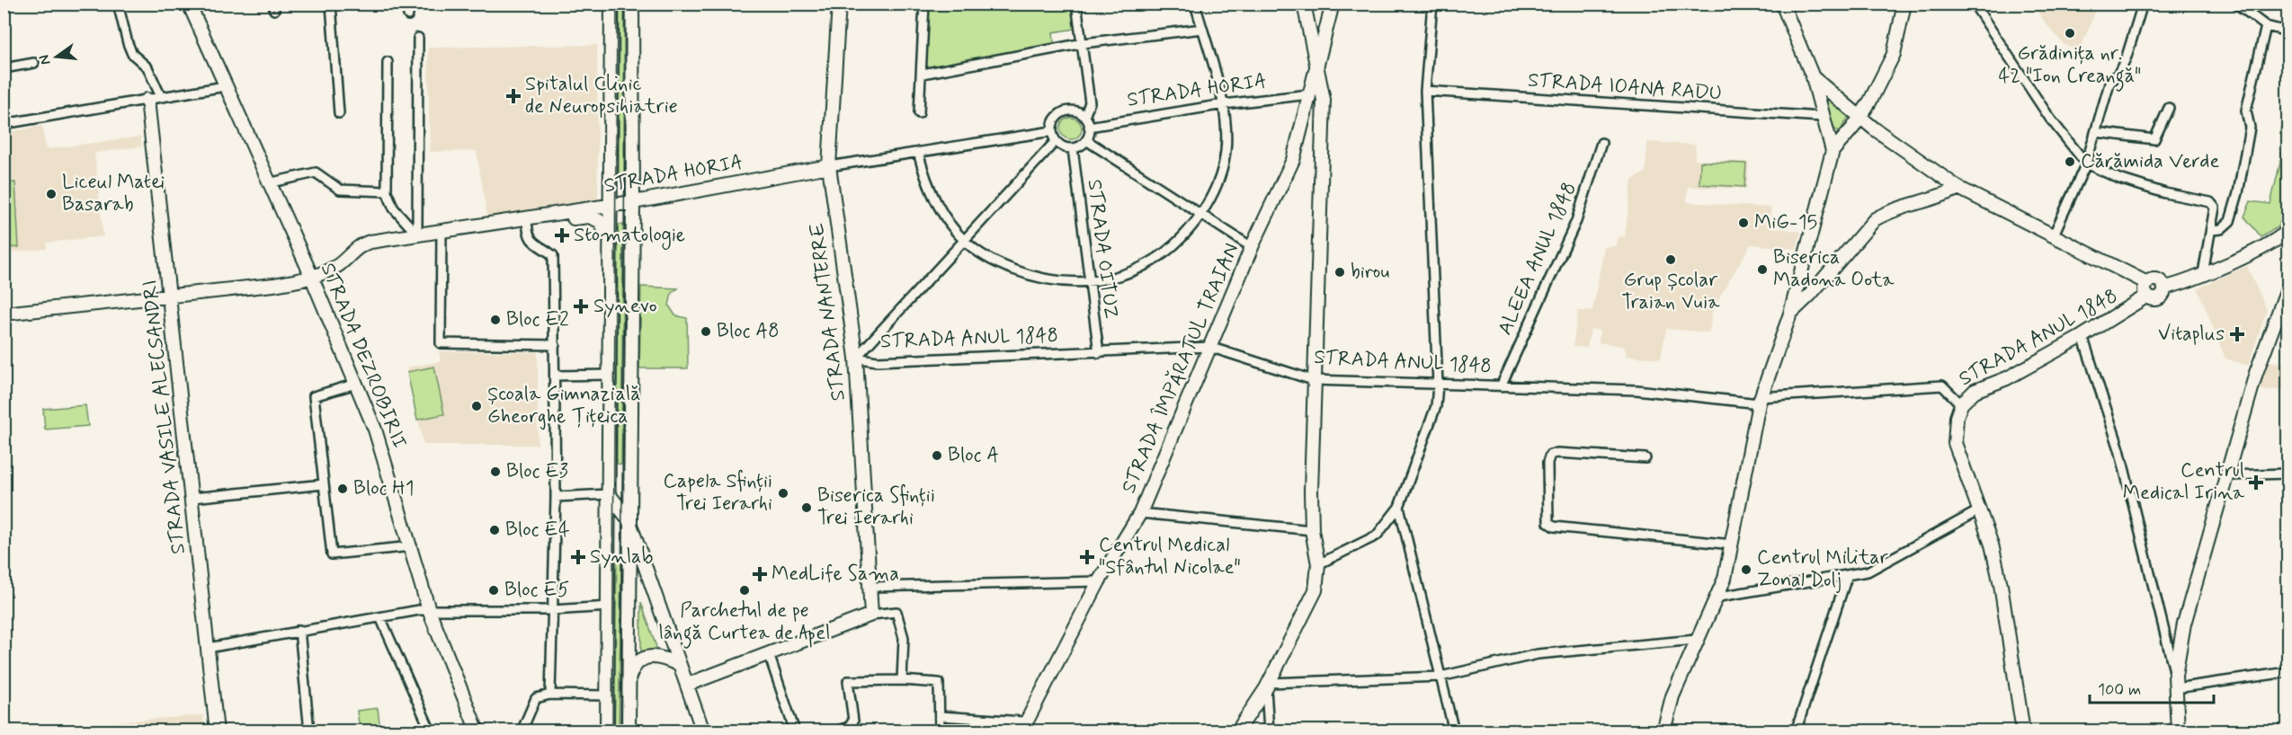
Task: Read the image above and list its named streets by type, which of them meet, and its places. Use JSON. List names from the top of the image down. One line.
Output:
{"streets":{"street":["STRADA IOANA RADU","STRADA HORIA","STRADA OITUZ","ALEEA ANUL 1848","STRADA NANTERRE","STRADA ANUL 1848","STRADA DEZROBIRII","STRADA ÎMPĂRATUL TRAIAN","STRADA VASILE ALECSANDRI"]},"crossings":[["STRADA HORIA","STRADA OITUZ"],["STRADA HORIA","STRADA NANTERRE"],["STRADA HORIA","STRADA DEZROBIRII"],["STRADA HORIA","STRADA ÎMPĂRATUL TRAIAN"],["STRADA HORIA","STRADA VASILE ALECSANDRI"],["STRADA OITUZ","STRADA ANUL 1848"],["ALEEA ANUL 1848","STRADA ANUL 1848"],["STRADA NANTERRE","STRADA ANUL 1848"],["STRADA ANUL 1848","STRADA ÎMPĂRATUL TRAIAN"]],"places":{"other":["Grădinița nr. 42 \"Ion Creangă\"","Cărămida Verde","Liceul Matei Basarab","MiG-15","Grup Școlar Traian Vuia","Biserica Madona Oota","birou","Bloc E2","Bloc A8","Școala Gimnazială Gheorghe Țițeica","Bloc A","Bloc E3","Bloc H1","Capela Sfinții Trei Ierarhi","Biserica Sfinții Trei Ierarhi","Bloc E4","Centrul Militar Zonal Dolj","Bloc E5","Parchetul de pe lângă Curtea de Apel"],"health":["Spitalul Clinic de Neuropsihiatrie","Stomatologie","Synevo","Vitaplus","Centrul Medical Irina","Synlab","Centrul Medical \"Sfântul Nicolae\"","MedLife Sama"]},"scale_bar":"100 m","north":"left"}
